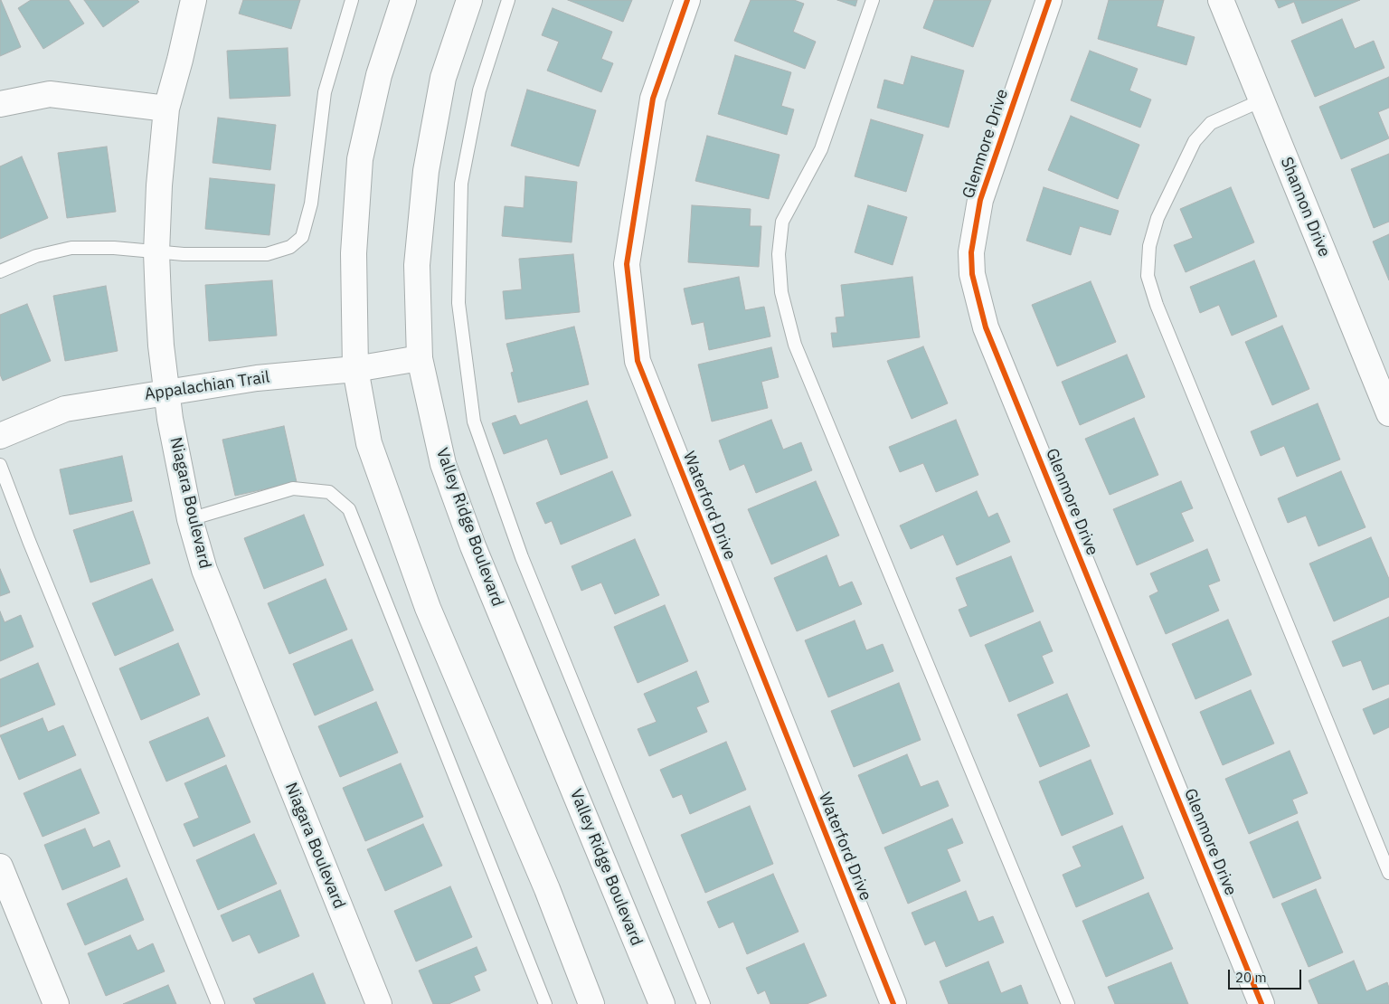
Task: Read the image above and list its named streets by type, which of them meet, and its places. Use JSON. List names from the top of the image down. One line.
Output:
{"streets":{"street":["Glenmore Drive","Shannon Drive","Appalachian Trail","Niagara Boulevard","Waterford Drive","Valley Ridge Boulevard"]},"crossings":[["Appalachian Trail","Niagara Boulevard"],["Appalachian Trail","Valley Ridge Boulevard"]],"scale_bar":"20 m"}
